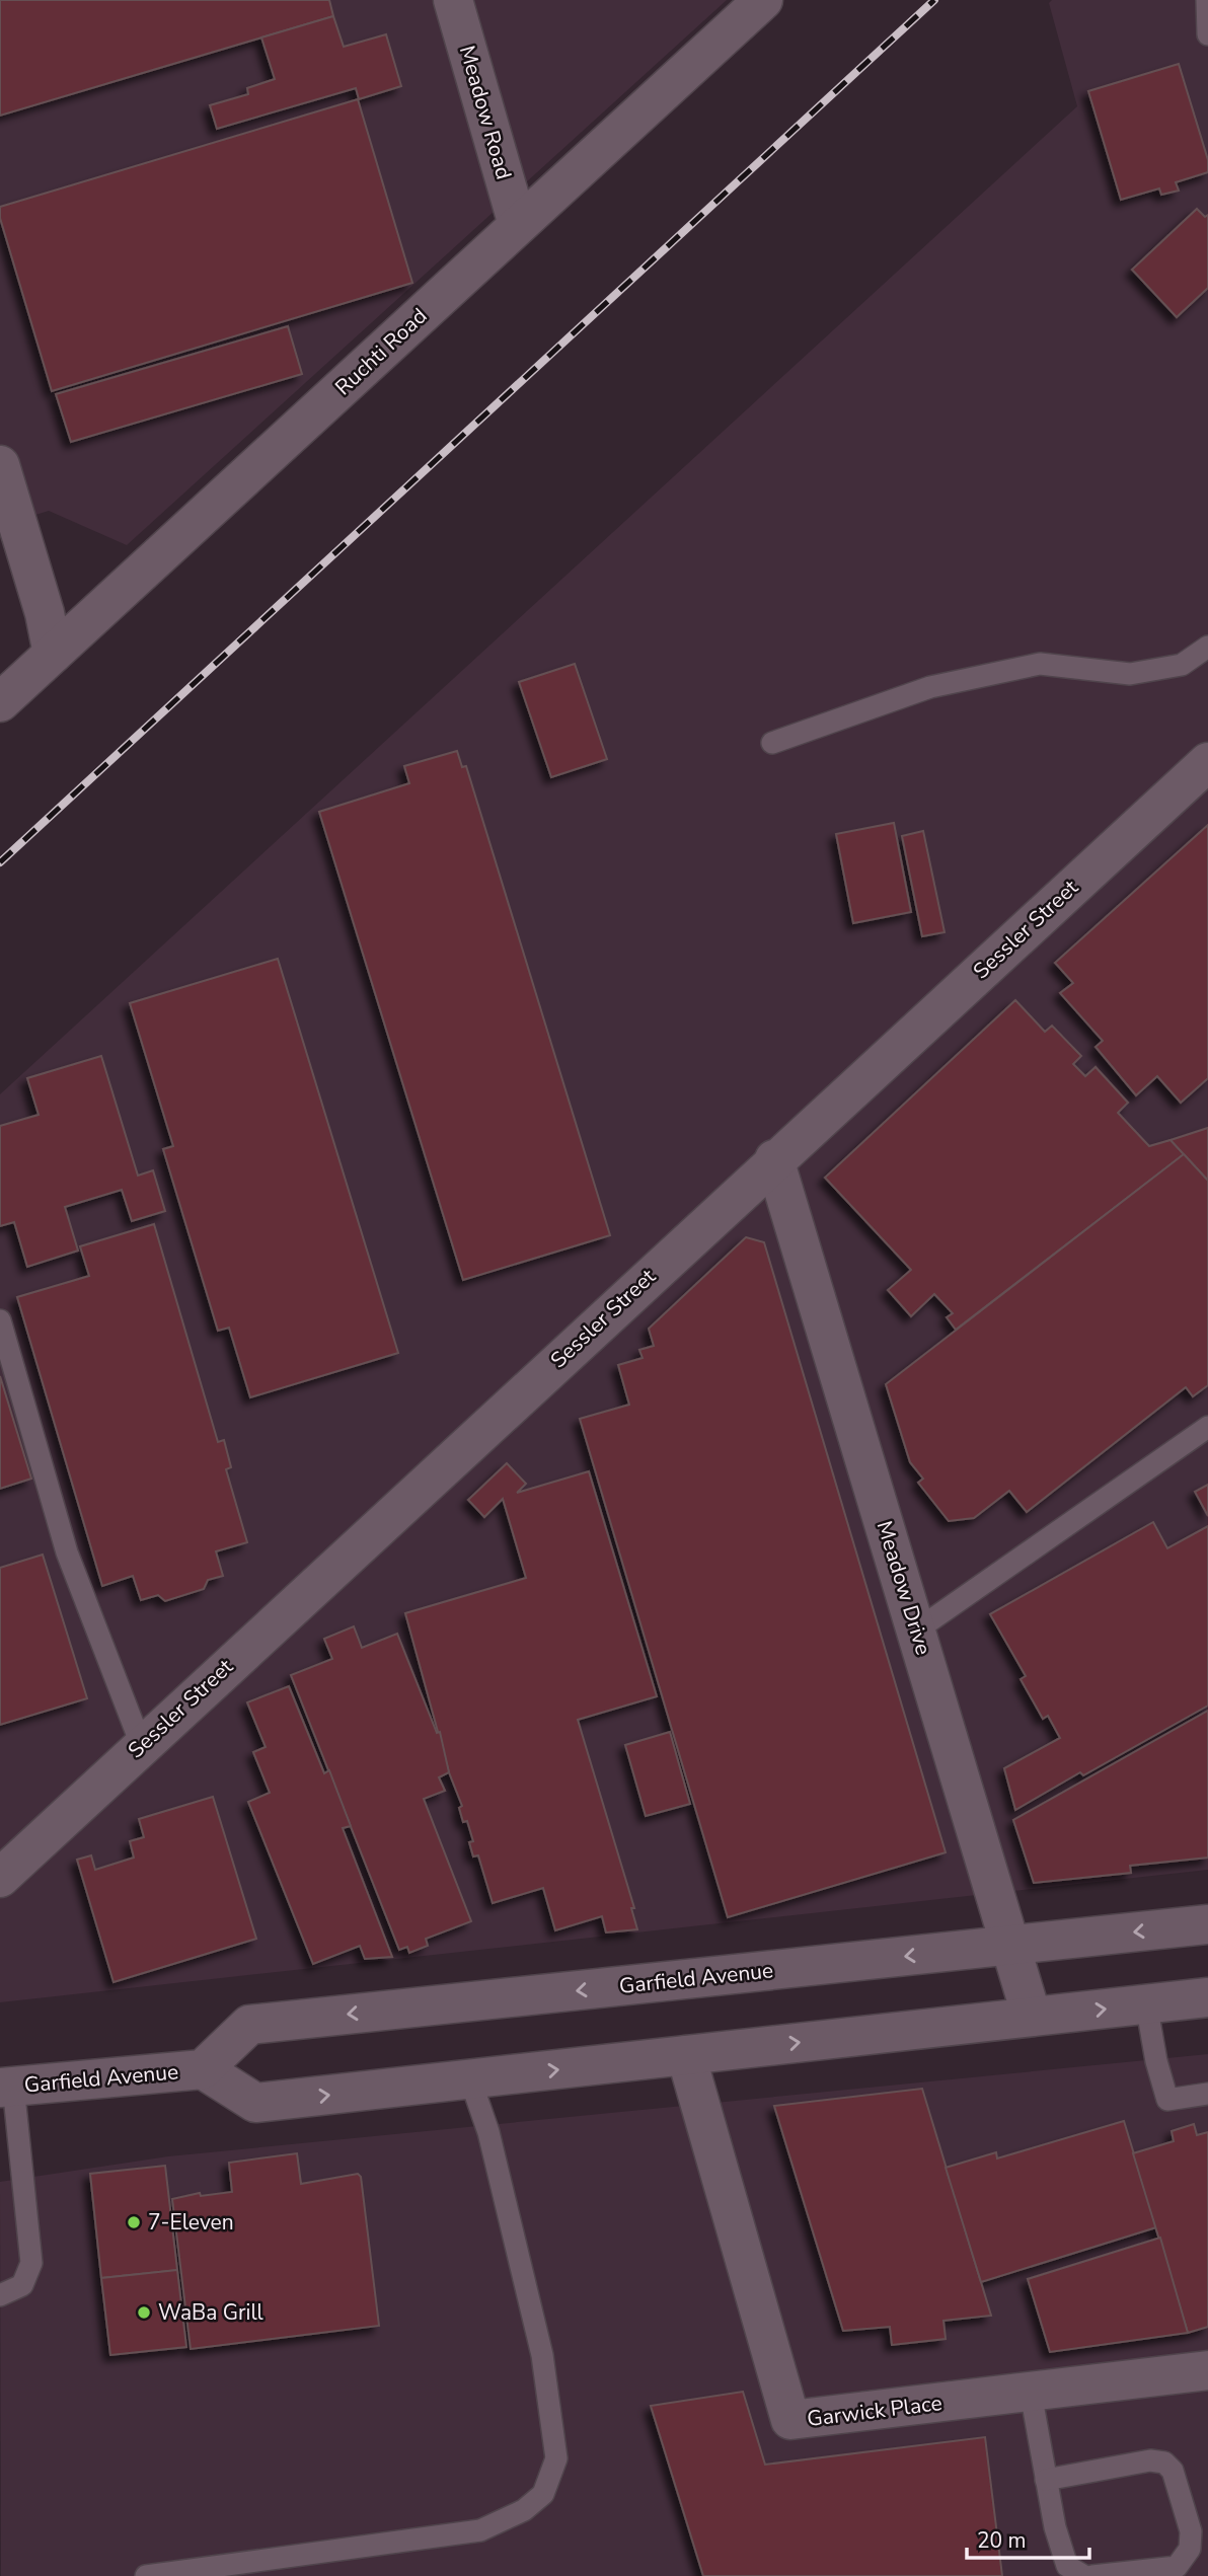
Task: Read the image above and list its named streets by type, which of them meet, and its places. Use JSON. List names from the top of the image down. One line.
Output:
{"streets":{"street":["Meadow Road","Ruchti Road","Sessler Street","Meadow Drive","Garfield Avenue","Garwick Place"]},"crossings":[["Meadow Road","Ruchti Road"],["Sessler Street","Meadow Drive"],["Meadow Drive","Garfield Avenue"],["Garfield Avenue","Garwick Place"]],"places":["7-Eleven","WaBa Grill"],"scale_bar":"20 m"}
